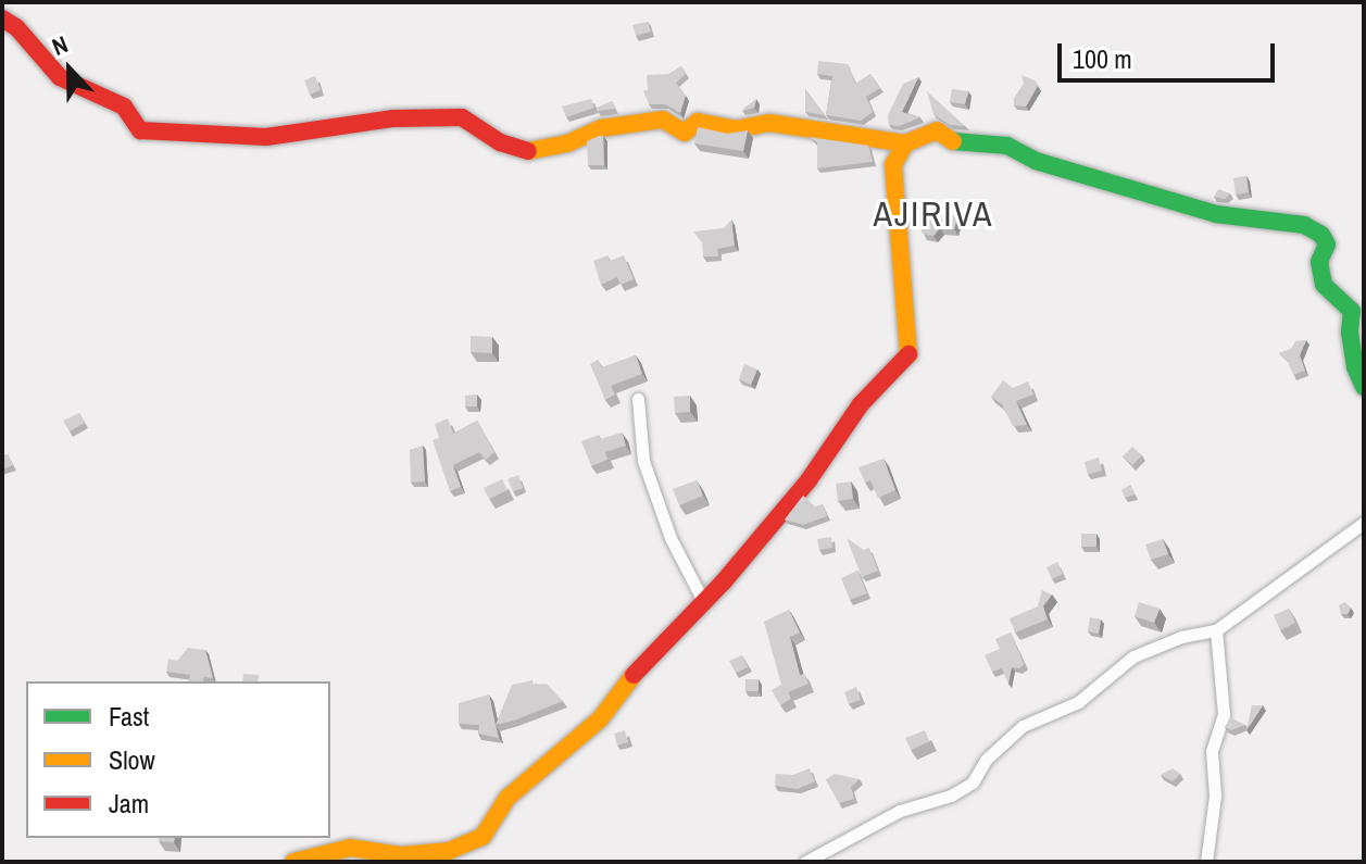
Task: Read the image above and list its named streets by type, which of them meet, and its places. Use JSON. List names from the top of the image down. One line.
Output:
{"districts":["AJIRIVA"],"legend":["Fast","Slow","Jam"],"scale_bar":"100 m","north":"top"}
